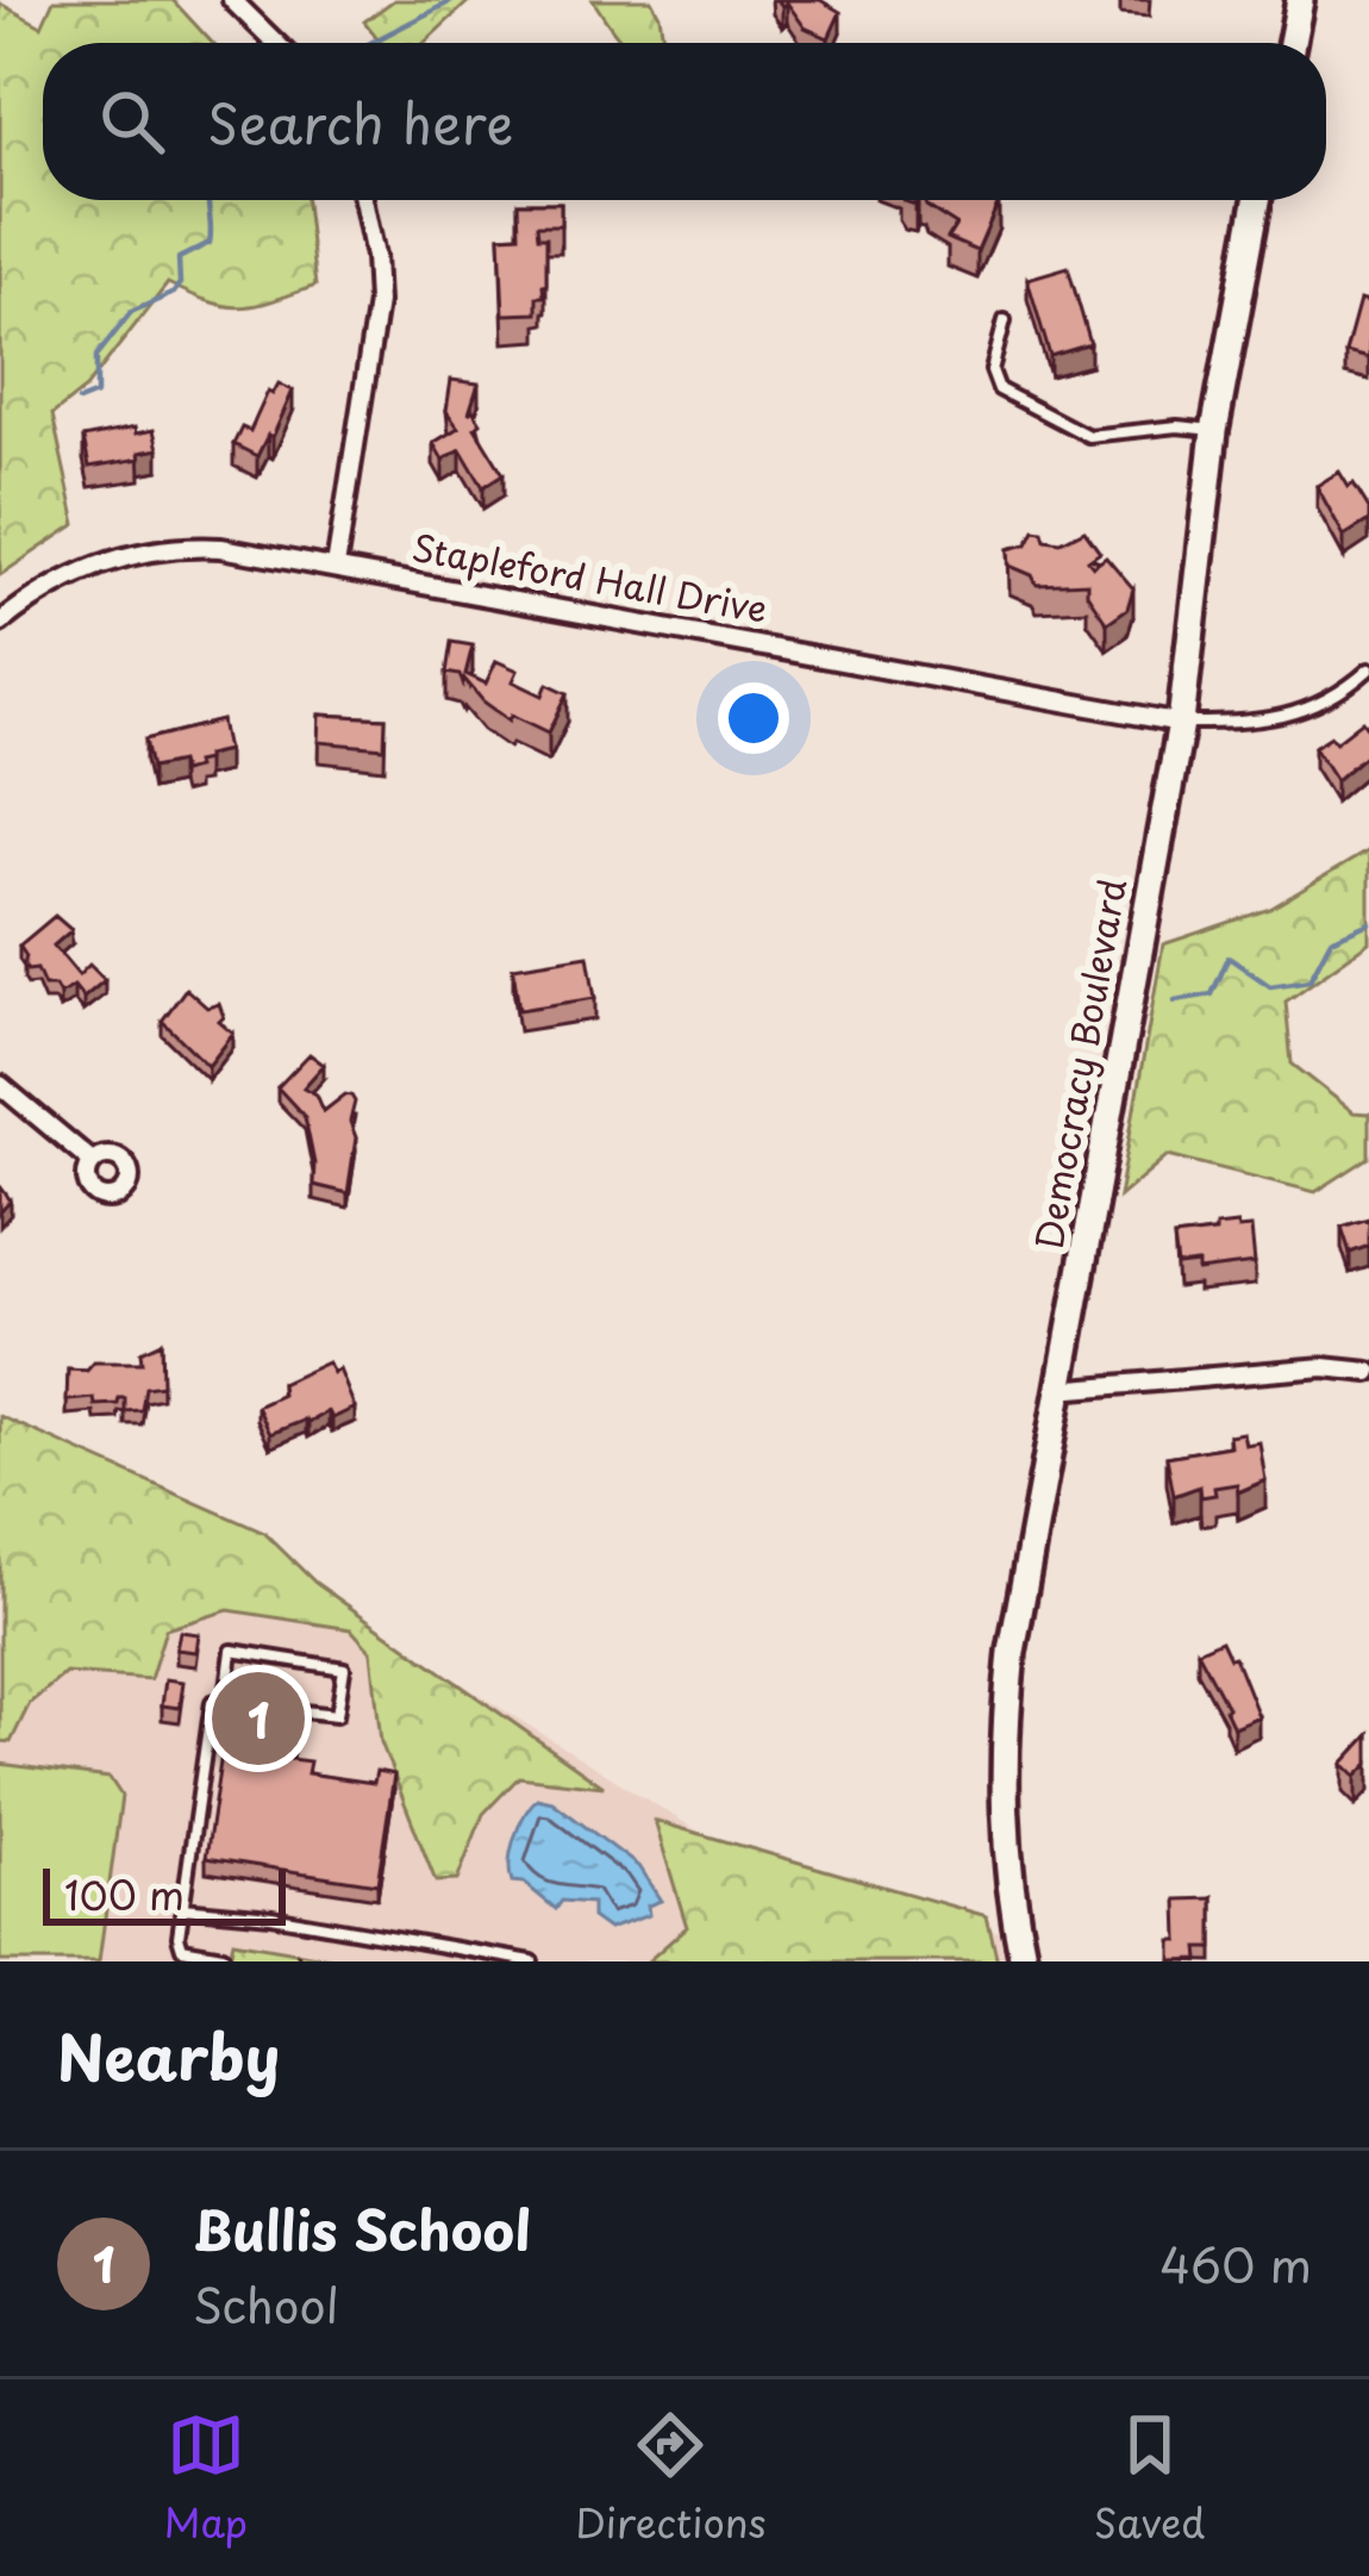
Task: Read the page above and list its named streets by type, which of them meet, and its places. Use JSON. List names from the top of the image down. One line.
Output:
{"streets":{"main road":["Democracy Boulevard"],"street":["Stapleford Hall Drive"]},"crossings":[["Stapleford Hall Drive","Democracy Boulevard"]],"scale_bar":"100 m","page":{"search":"Search here","pins":"1","scale":"100 m","heading":"Nearby","list":[{"mark":"1","name":"Bullis School","note":"School","value":"460 m"}],"nav":["Map","Directions","Saved"]}}
